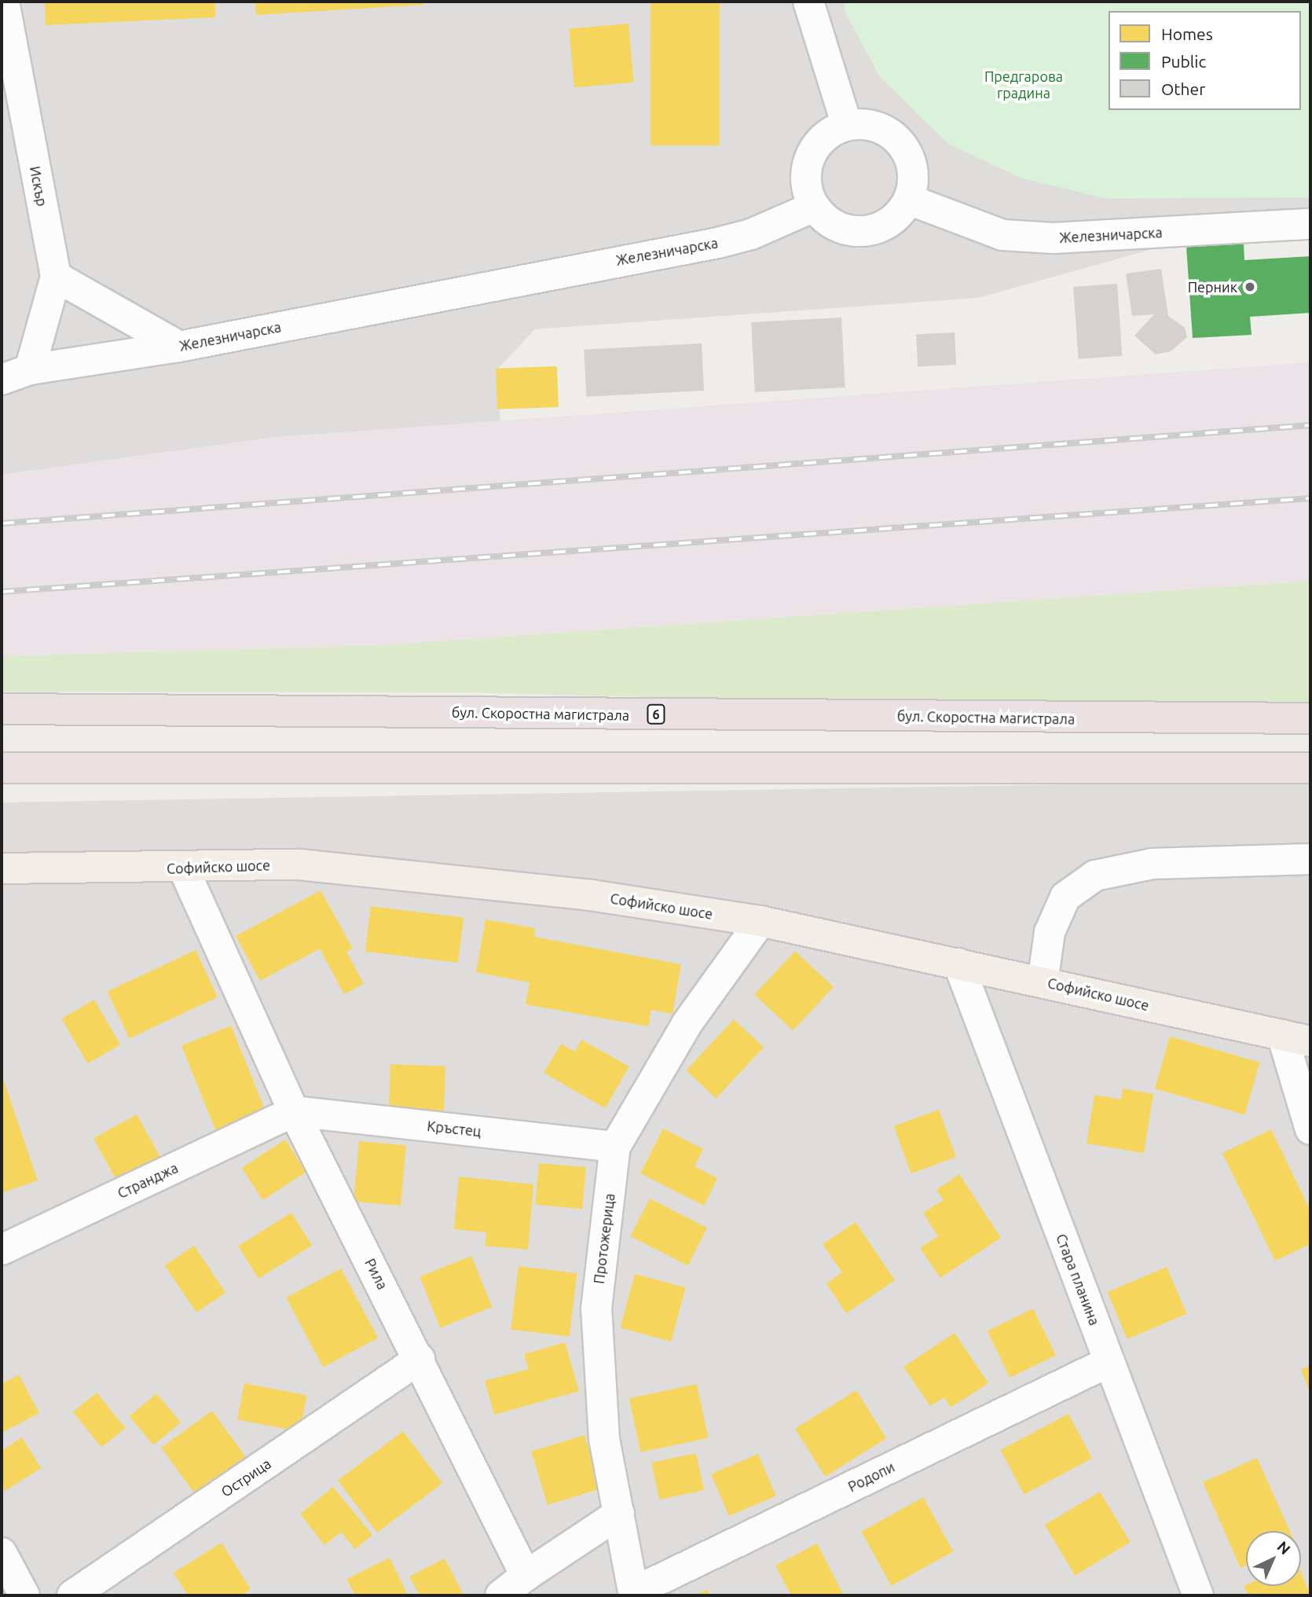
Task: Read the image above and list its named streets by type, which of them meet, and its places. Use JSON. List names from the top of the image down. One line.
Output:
{"streets":{"highway":["бул. Скоростна магистрала","6"],"main road":["Софийско шосе"],"street":["Искър","Железничарска","Кръстец","Странджа","Протожерица","Рила","Стара планина","Родопи","Острица"]},"crossings":[["Искър","Железничарска"],["Софийско шосе","Протожерица"],["Софийско шосе","Рила"],["Софийско шосе","Стара планина"],["Кръстец","Странджа"],["Кръстец","Протожерица"],["Кръстец","Рила"],["Странджа","Рила"],["Протожерица","Родопи"],["Рила","Острица"],["Стара планина","Родопи"]],"parks":["Предгарова градина"],"places":["Перник"],"legend":["Homes","Public","Other"],"north":"top right"}
